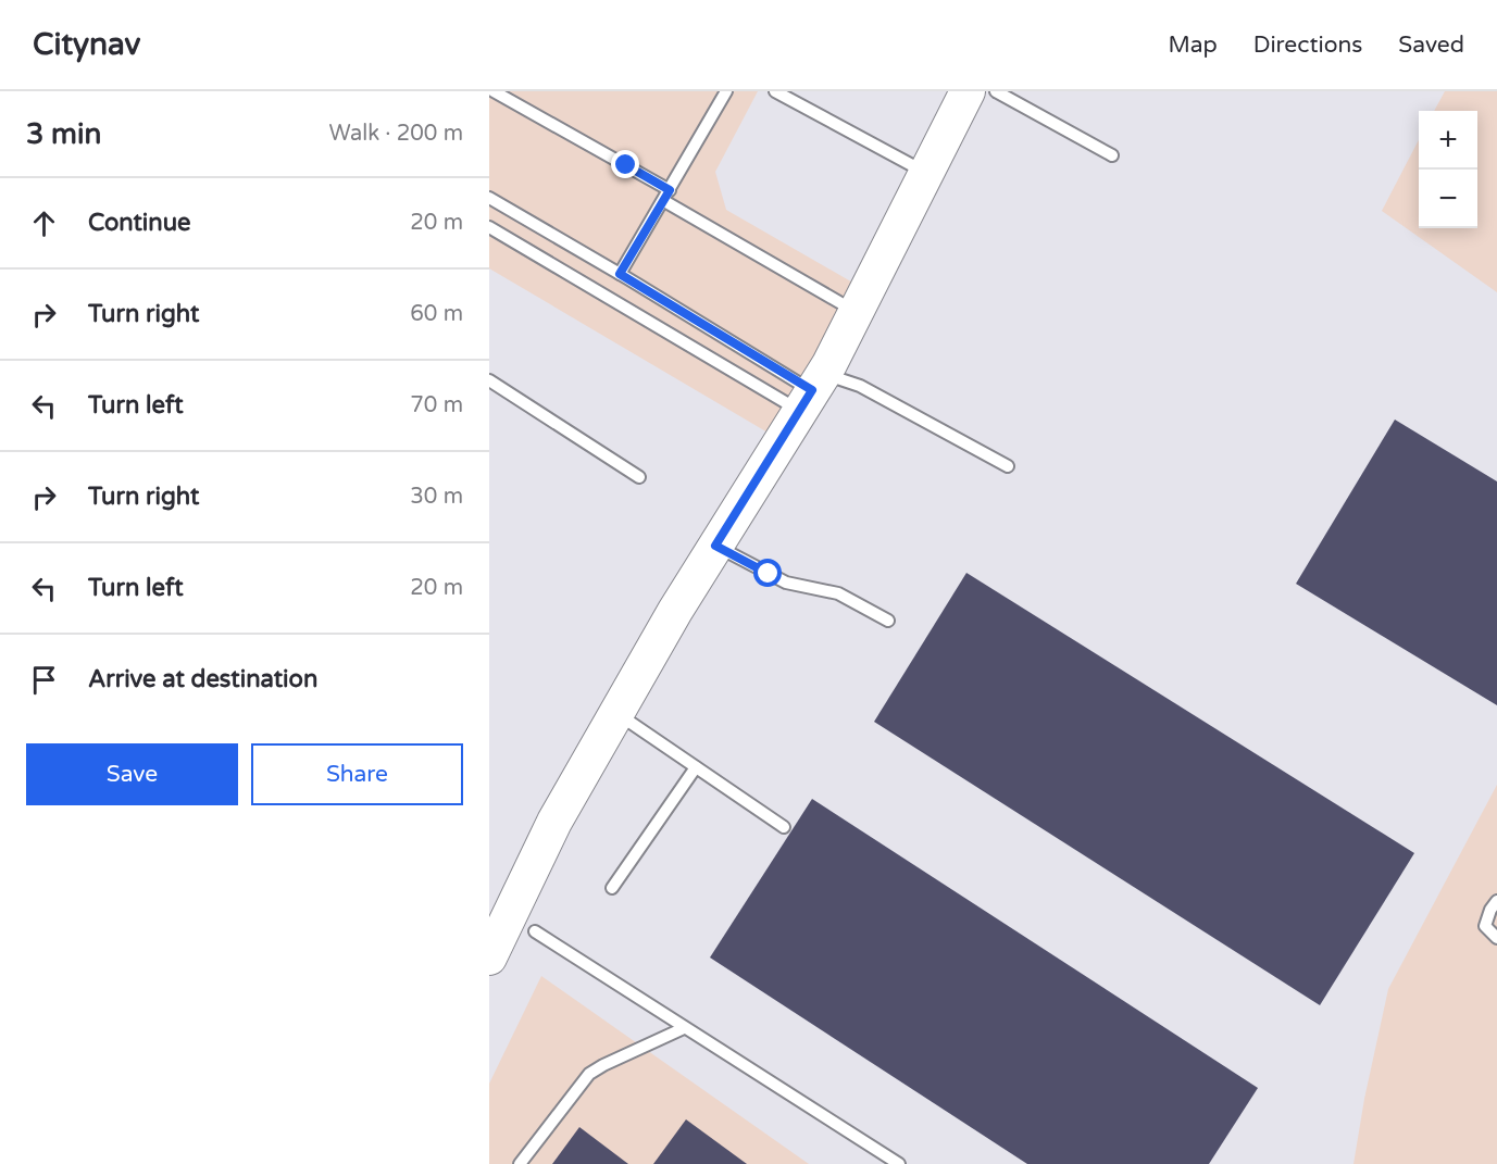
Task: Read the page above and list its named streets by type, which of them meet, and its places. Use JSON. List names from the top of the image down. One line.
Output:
{"page":{"header":"Citynav","nav":["Map","Directions","Saved"],"heading":["3 min","Walk · 200 m"],"map_buttons":["+","−"],"list":[["Continue","20 m"],["Turn right","60 m"],["Turn left","70 m"],["Turn right","30 m"],["Turn left","20 m"],"Arrive at destination"],"buttons":["Save","Share"]}}
